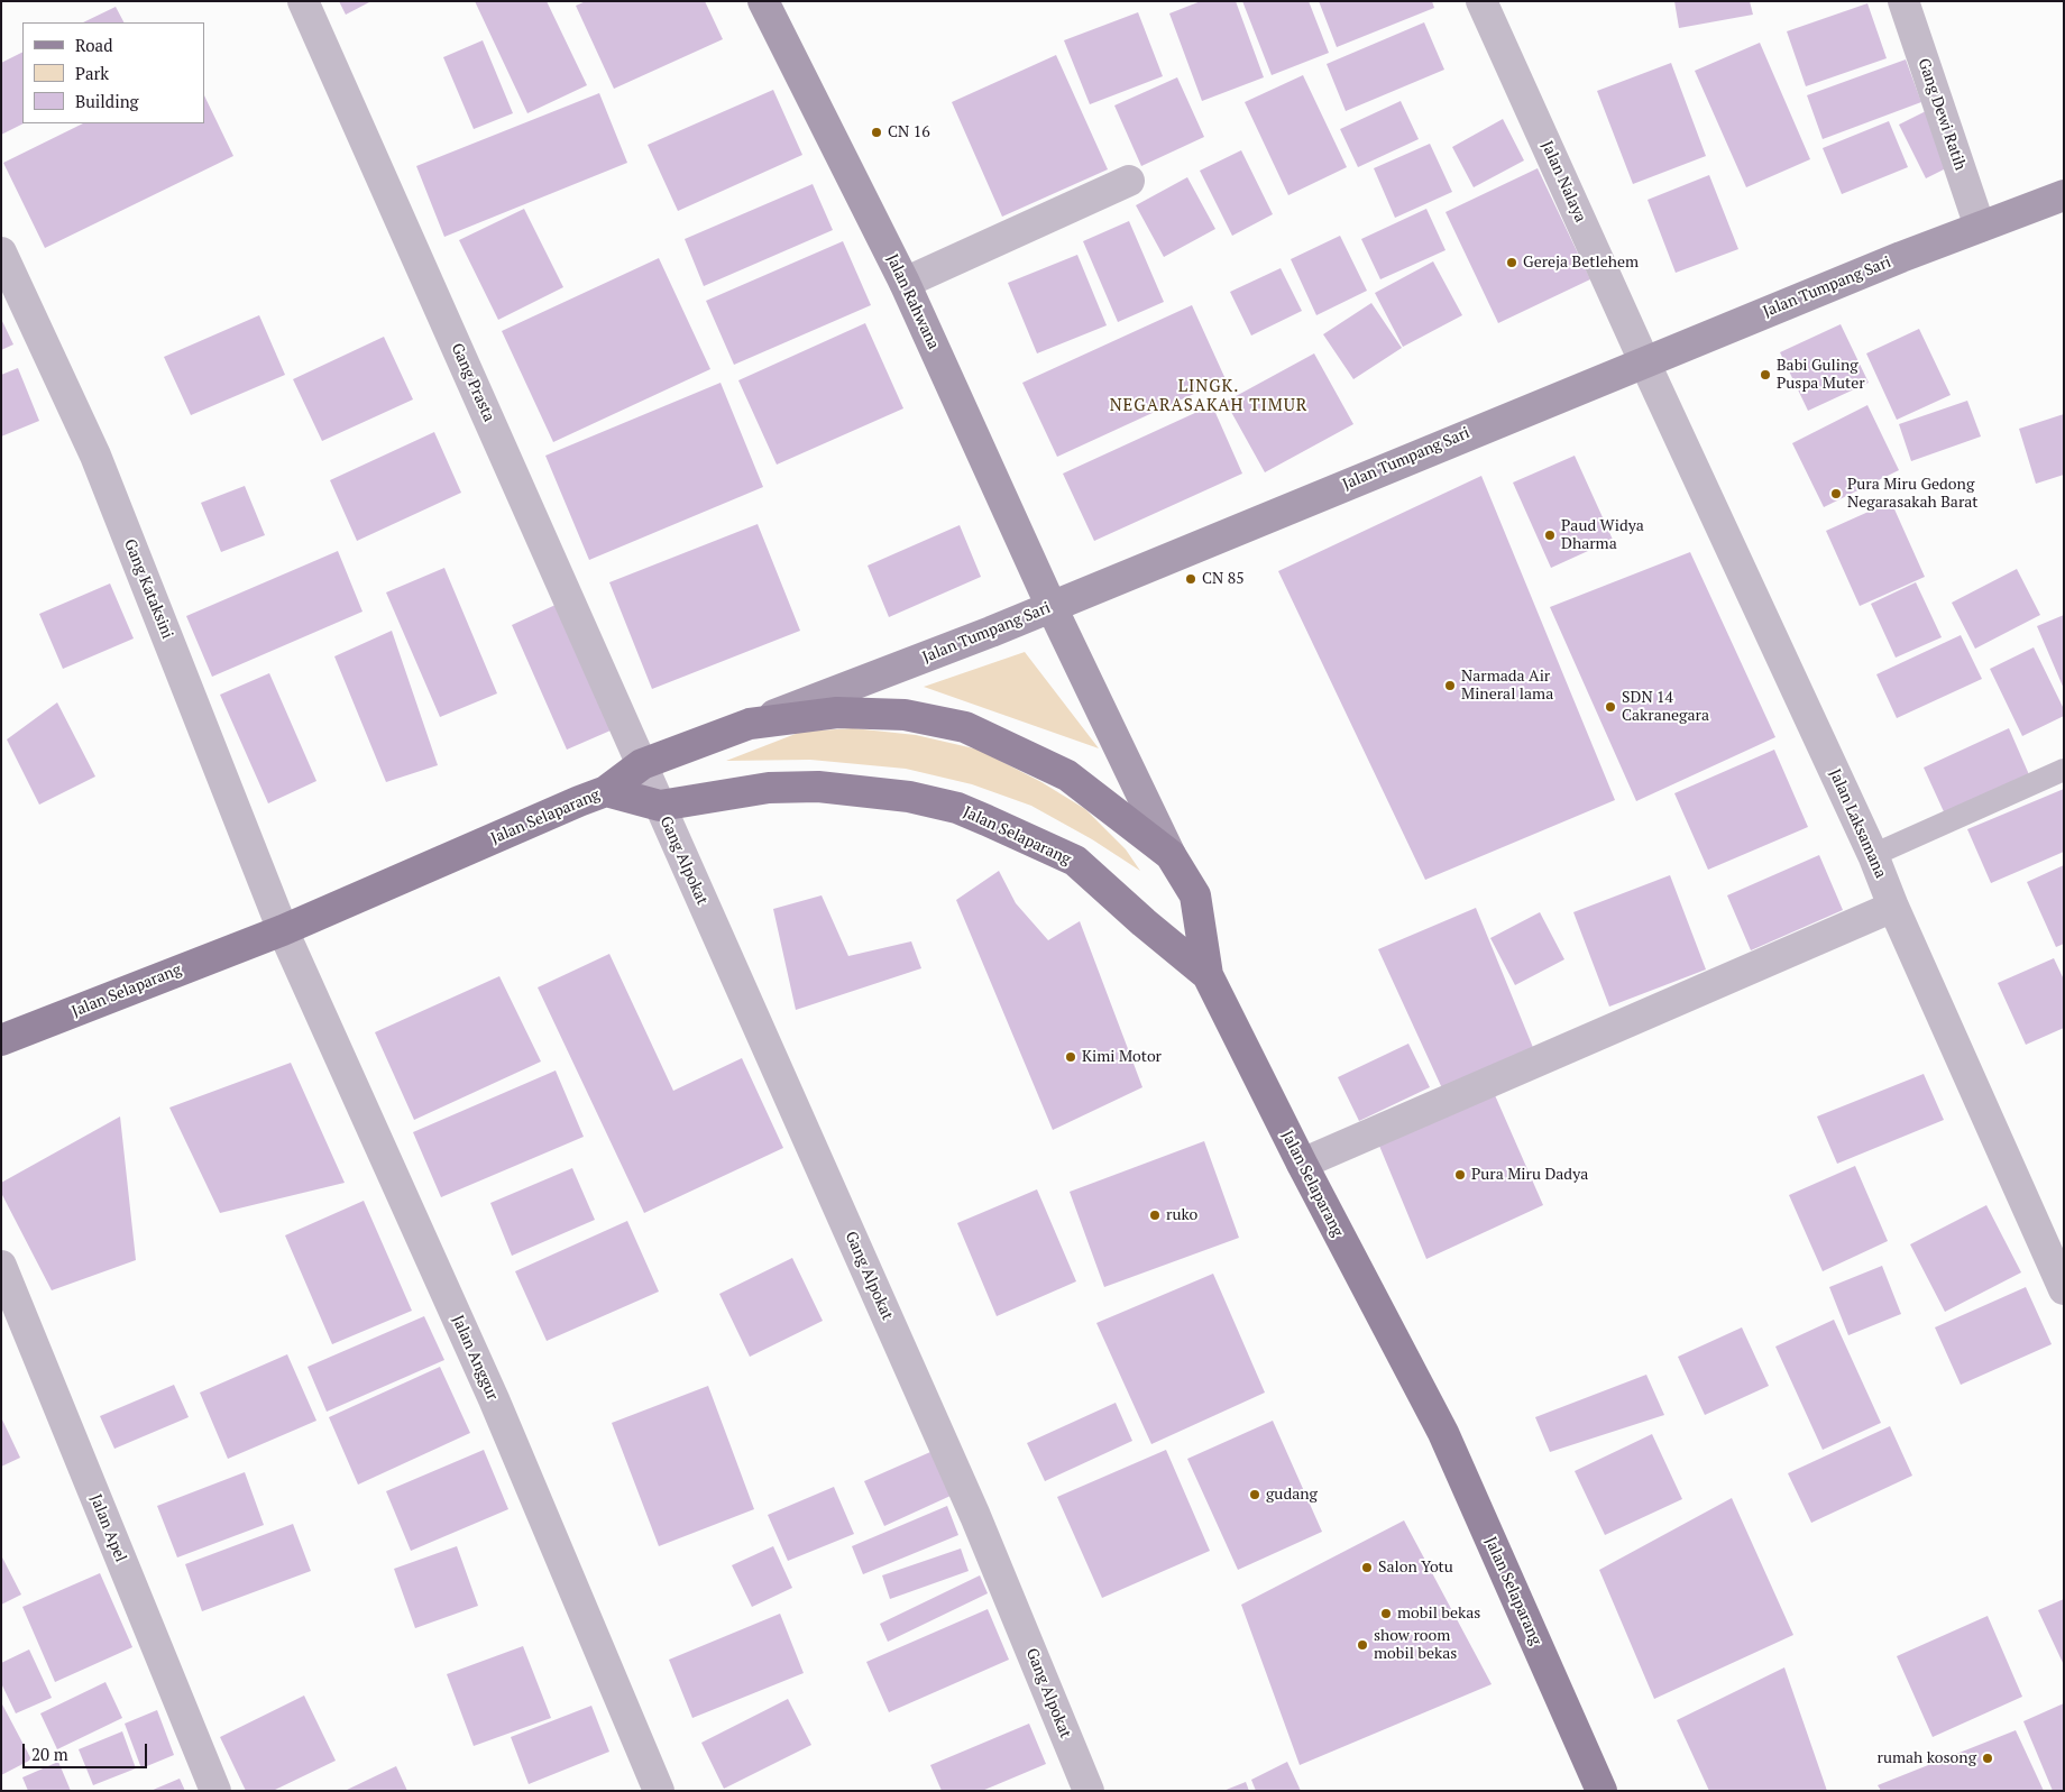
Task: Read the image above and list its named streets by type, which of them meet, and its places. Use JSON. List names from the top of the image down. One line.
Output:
{"streets":{"main road":["Jalan Tumpang Sari","Jalan Rahwana","Jalan Selaparang"],"street":["Gang Dewi Ratih","Jalan Nalaya","Gang Prasta","Gang Kataksini","Jalan Laksamana","Gang Alpokat","Jalan Anggur","Jalan Apel"]},"crossings":[["Gang Dewi Ratih","Jalan Tumpang Sari"],["Jalan Nalaya","Jalan Tumpang Sari"],["Jalan Nalaya","Jalan Laksamana"],["Jalan Tumpang Sari","Jalan Rahwana"],["Jalan Tumpang Sari","Gang Prasta"],["Jalan Tumpang Sari","Jalan Selaparang"],["Jalan Tumpang Sari","Jalan Laksamana"],["Jalan Tumpang Sari","Gang Alpokat"],["Gang Prasta","Gang Alpokat"],["Gang Kataksini","Jalan Selaparang"],["Gang Kataksini","Jalan Anggur"],["Jalan Selaparang","Gang Alpokat"],["Jalan Selaparang","Jalan Anggur"]],"districts":["LINGK. NEGARASAKAH TIMUR"],"places":["CN 16","Gereja Betlehem","Babi Guling Puspa Muter","Pura Miru Gedong Negarasakah Barat","Paud Widya Dharma","CN 85","Narmada Air Mineral lama","SDN 14 Cakranegara","Kimi Motor","Pura Miru Dadya","ruko","gudang","Salon Yotu","mobil bekas","show room mobil bekas","rumah kosong"],"legend":["Road","Park","Building"],"scale_bar":"20 m"}
